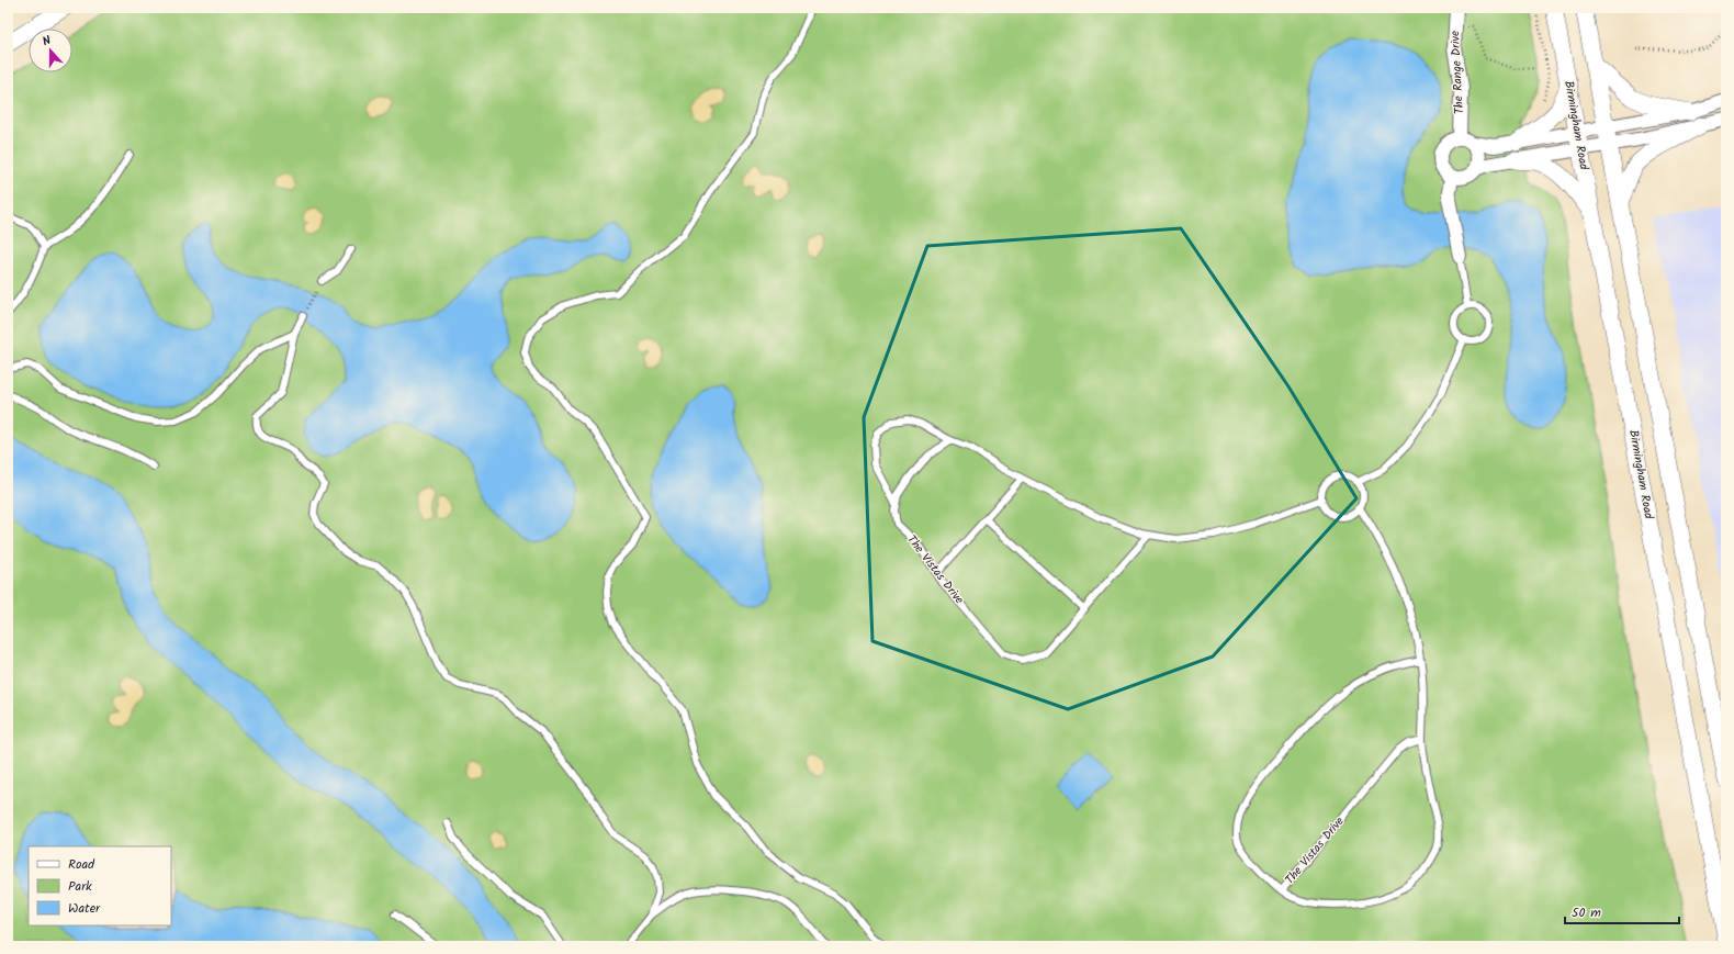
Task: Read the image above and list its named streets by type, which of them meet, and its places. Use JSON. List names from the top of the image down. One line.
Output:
{"streets":{"street":["The Range Drive","Birmingham Road"],"lane":["The Vistas Drive"]},"legend":["Road","Park","Water"],"scale_bar":"50 m","north":"top"}
